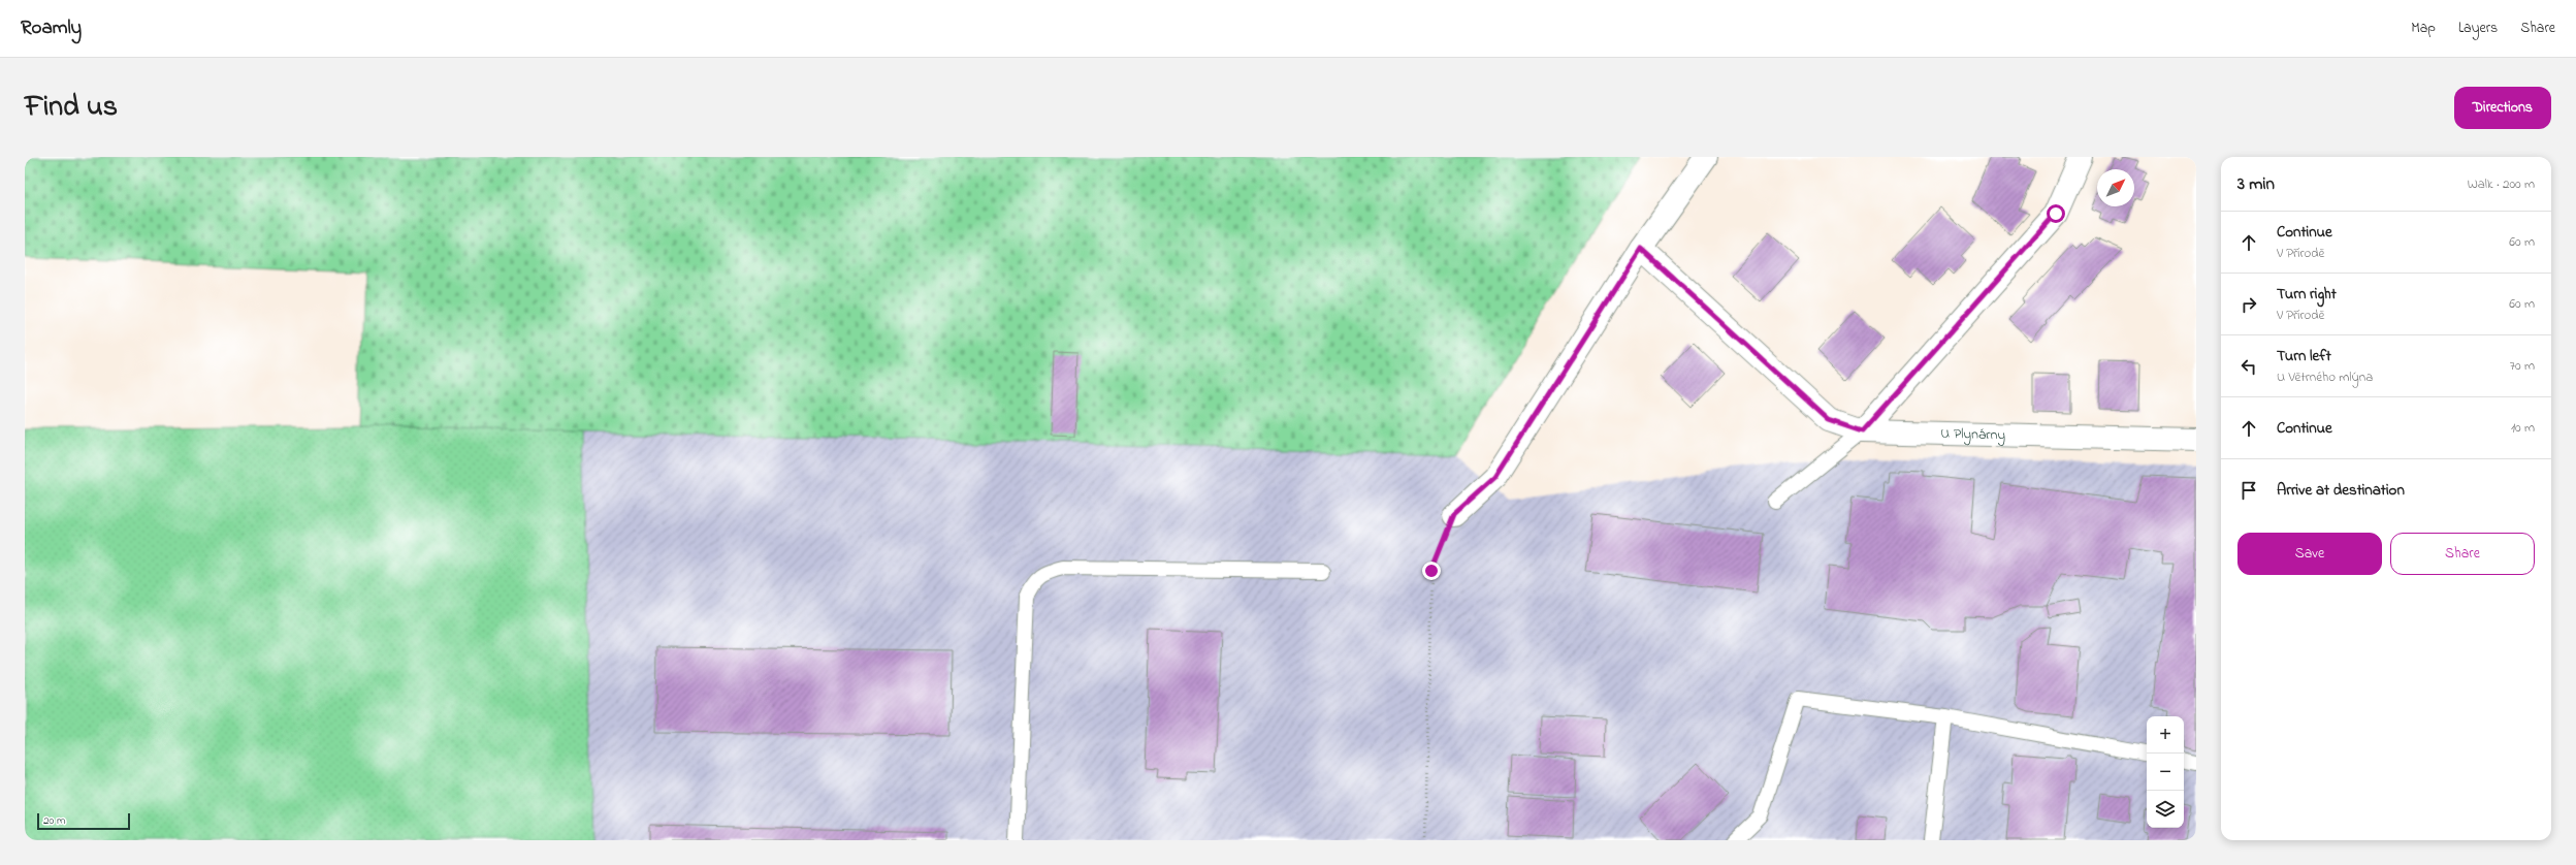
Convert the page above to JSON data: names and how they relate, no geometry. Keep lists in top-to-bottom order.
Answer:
{
  "streets": {
    "street": ["U Plynárny"]
  },
  "scale_bar": "20 m",
  "north": "top right",
  "page": {
    "header": "Roamly",
    "nav": ["Map", "Layers", "Share"],
    "title": "Find us",
    "buttons": [
      "Directions",
      ["Save", "Share"]
    ],
    "heading": ["3 min", "Walk · 200 m"],
    "list": [
      ["Continue", "V Přírodě", "60 m"],
      ["Turn right", "V Přírodě", "60 m"],
      ["Turn left", "U Větrného mlýna", "70 m"],
      ["Continue", "10 m"],
      "Arrive at destination"
    ],
    "map_buttons": ["+", "−"],
    "scale": "20 m"
  }
}
